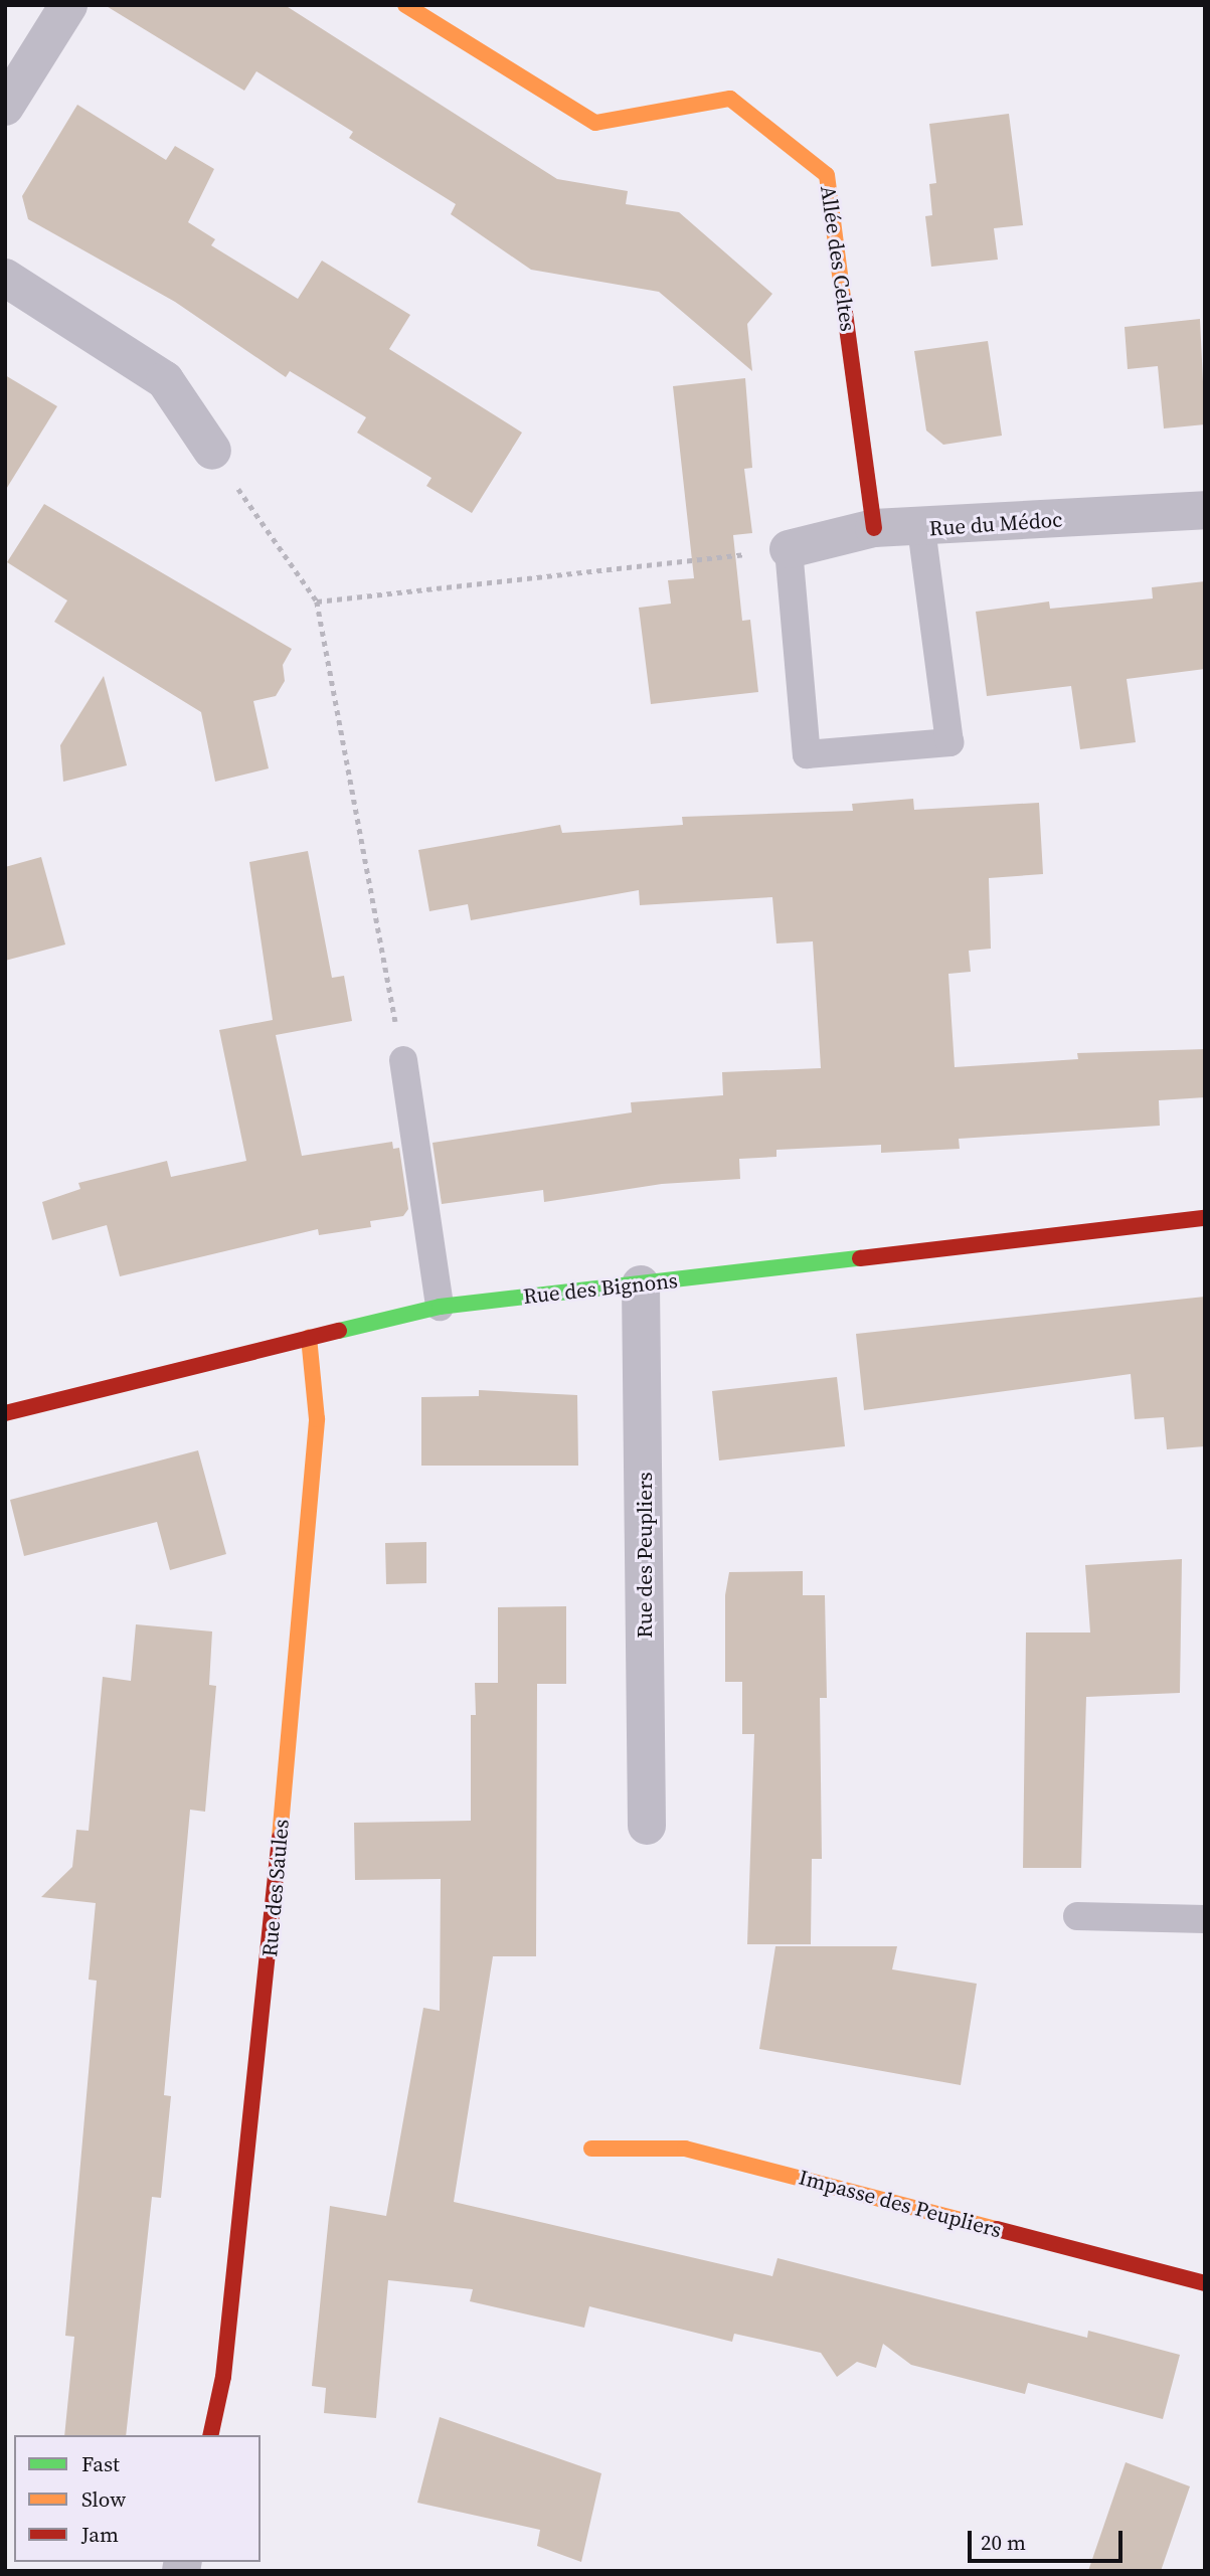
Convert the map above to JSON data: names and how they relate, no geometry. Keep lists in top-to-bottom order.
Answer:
{
  "streets": {
    "street": [
      "Allée des Celtes",
      "Rue du Médoc",
      "Rue des Bignons",
      "Rue des Peupliers",
      "Rue des Saules",
      "Impasse des Peupliers"
    ]
  },
  "crossings": [
    ["Allée des Celtes", "Rue du Médoc"],
    ["Rue des Bignons", "Rue des Peupliers"],
    ["Rue des Bignons", "Rue des Saules"]
  ],
  "legend": ["Fast", "Slow", "Jam"],
  "scale_bar": "20 m"
}
